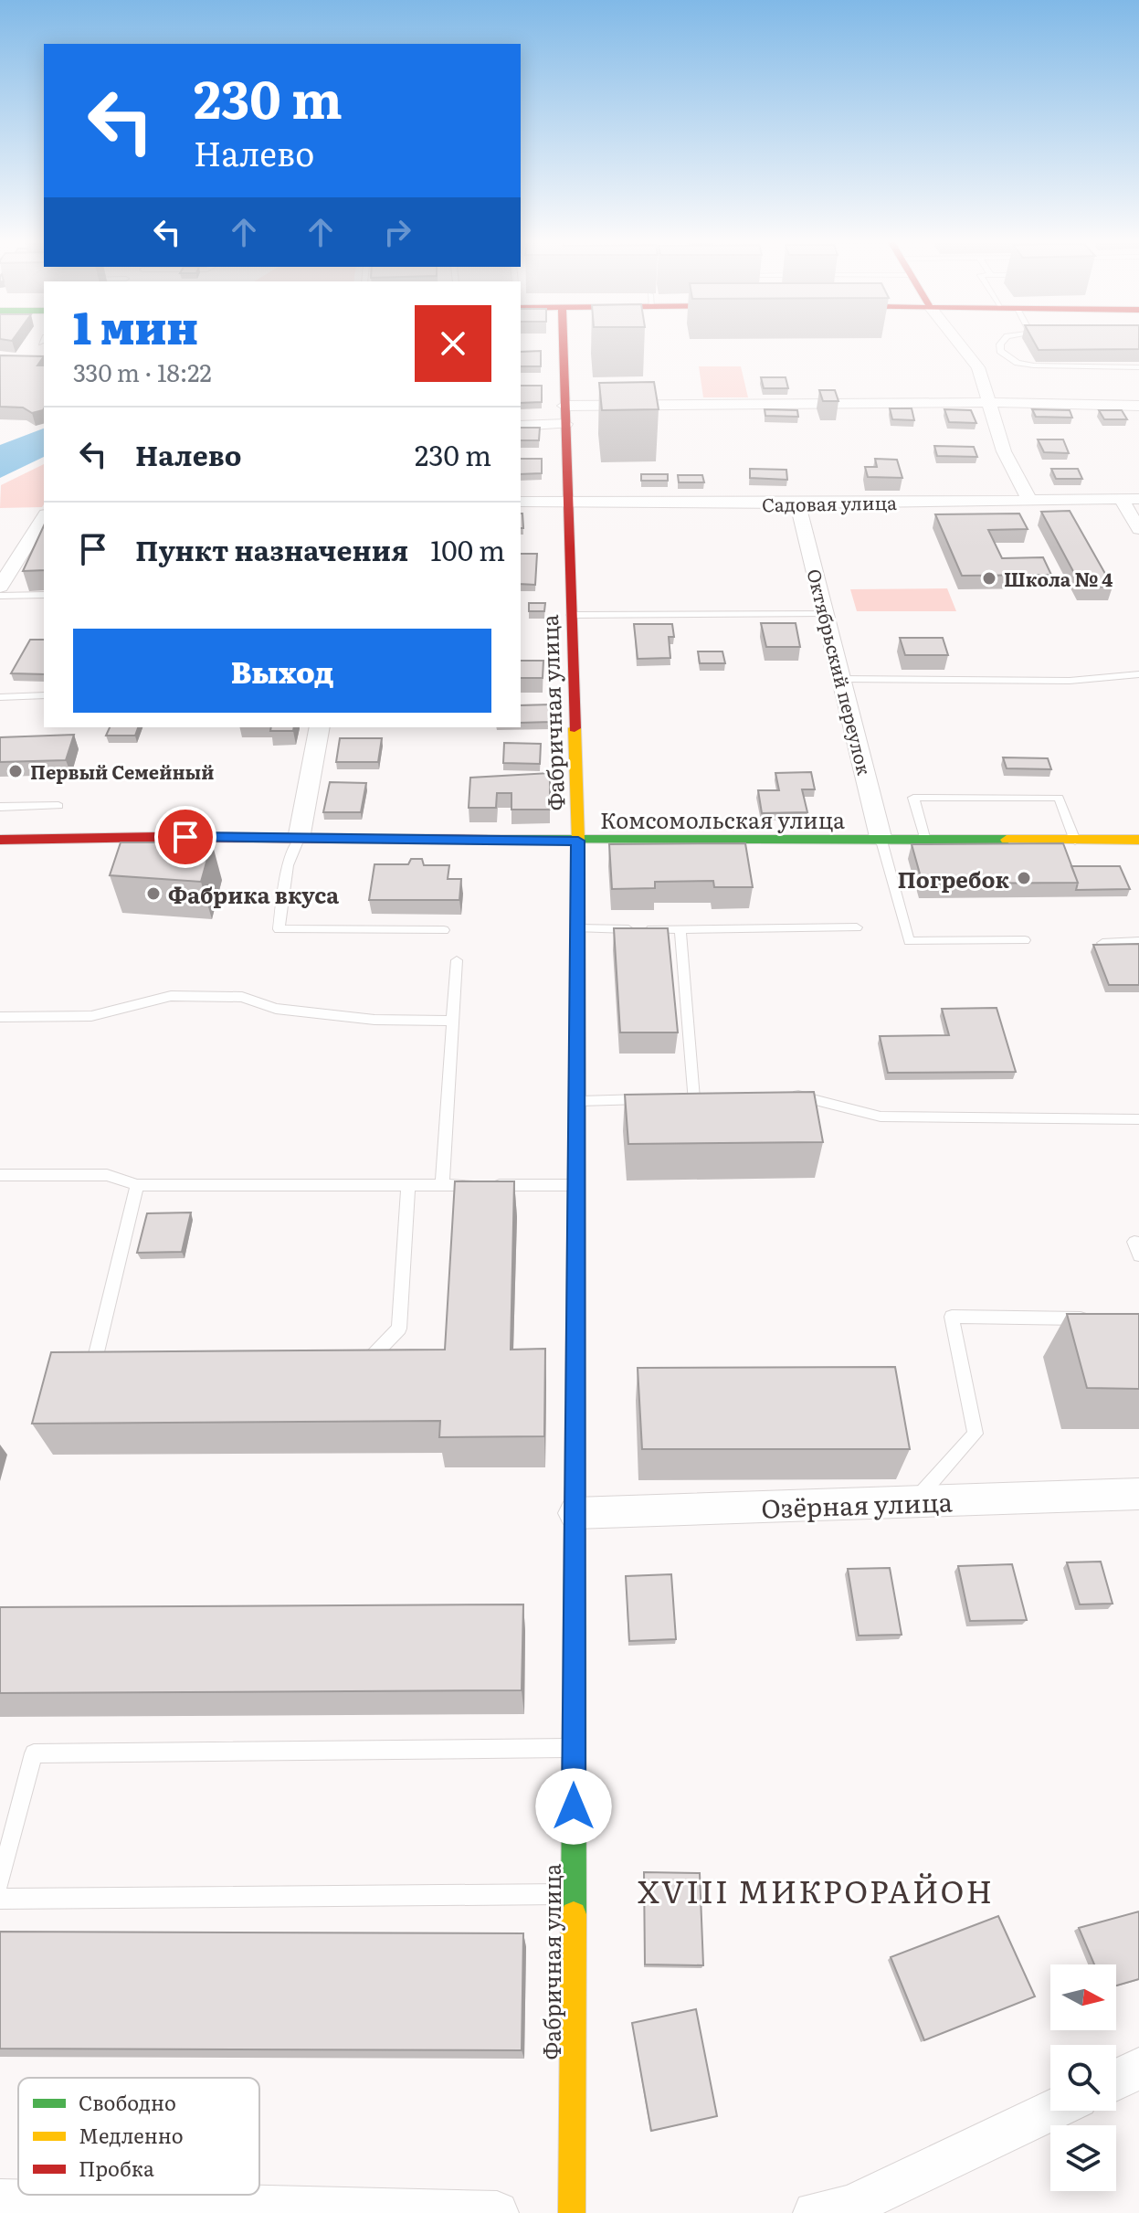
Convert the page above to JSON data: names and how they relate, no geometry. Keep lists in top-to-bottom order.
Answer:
{
  "streets": {
    "street": [
      "Садовая улица",
      "Октябрьский переулок",
      "Фабричная улица",
      "Комсомольская улица",
      "Озёрная улица"
    ]
  },
  "crossings": [
    ["Садовая улица", "Октябрьский переулок"],
    ["Садовая улица", "Фабричная улица"],
    ["Октябрьский переулок", "Комсомольская улица"],
    ["Фабричная улица", "Комсомольская улица"],
    ["Фабричная улица", "Озёрная улица"]
  ],
  "districts": ["XVIII МИКРОРАЙОН"],
  "places": [
    "Школа № 4",
    "Первый Семейный",
    "Погребок",
    "Фабрика вкуса"
  ],
  "legend": ["Свободно", "Медленно", "Пробка"],
  "north": "right",
  "page": {
    "turn": ["230 m", "Налево"],
    "heading": ["1 мин", "330 m · 18:22"],
    "list": [
      {
        "name": "Налево",
        "value": "230 m"
      },
      {
        "name": "Пункт назначения",
        "value": "100 m"
      }
    ],
    "buttons": "Выход"
  }
}
